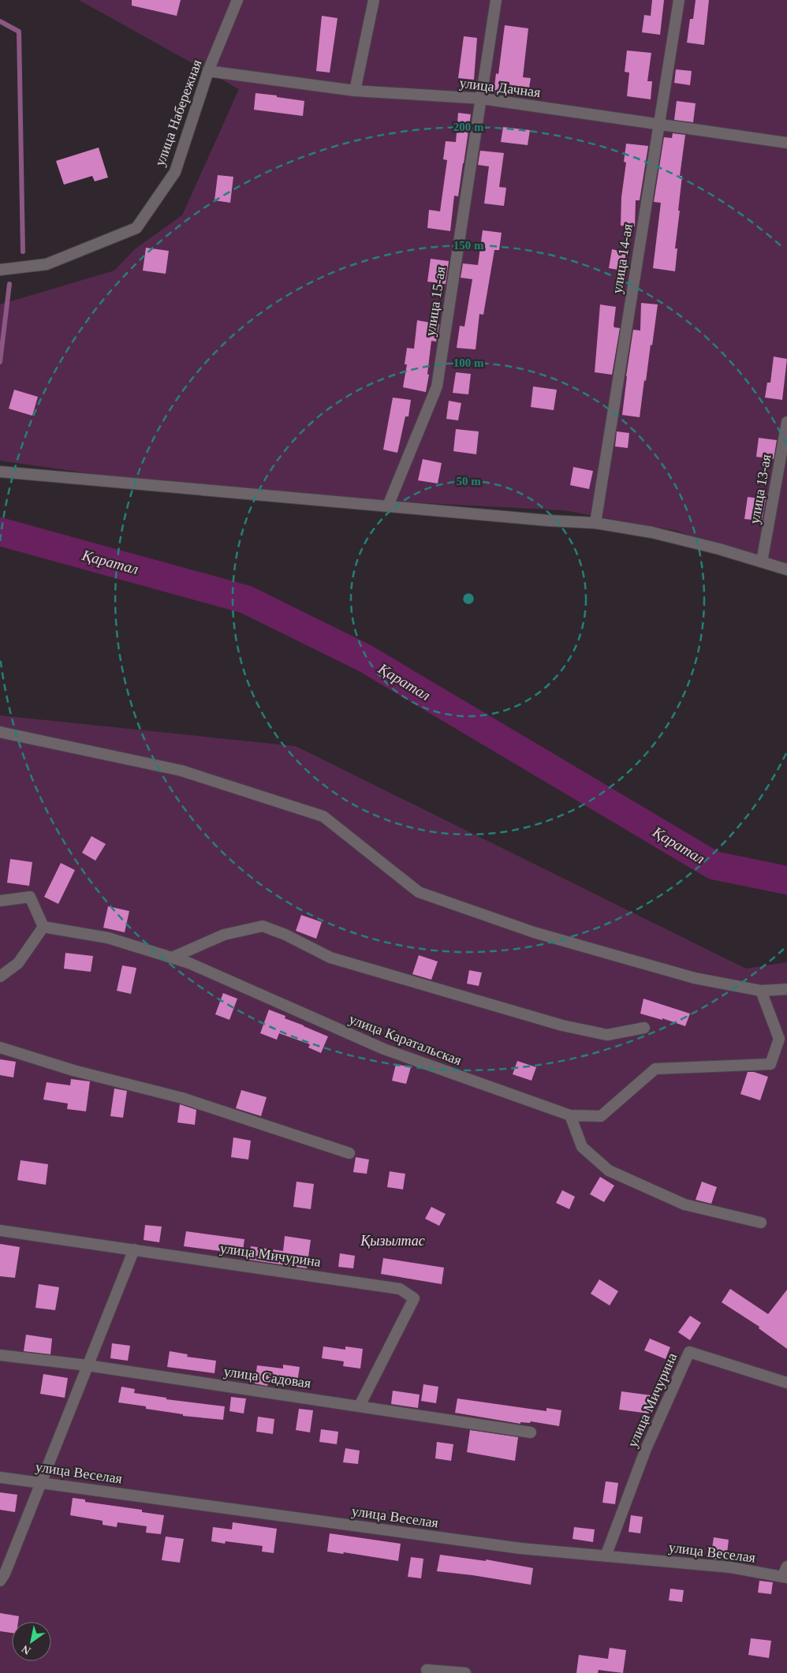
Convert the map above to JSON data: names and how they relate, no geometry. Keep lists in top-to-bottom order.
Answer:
{
  "streets": {
    "street": [
      "улица Дачная",
      "улица Набережная",
      "улица 14-ая",
      "улица 15-ая",
      "улица 13-ая",
      "улица Каратальская",
      "улица Мичурина",
      "улица Садовая",
      "улица Веселая"
    ]
  },
  "crossings": [
    ["улица Дачная", "улица Набережная"],
    ["улица Дачная", "улица 14-ая"],
    ["улица Дачная", "улица 15-ая"],
    ["улица Мичурина", "улица Садовая"],
    ["улица Мичурина", "улица Веселая"]
  ],
  "water": ["Қаратал"],
  "parks": ["Қызылтас"],
  "north": "bottom left",
  "rings": [
    "200 m",
    "150 m",
    "100 m",
    "50 m"
  ]
}
